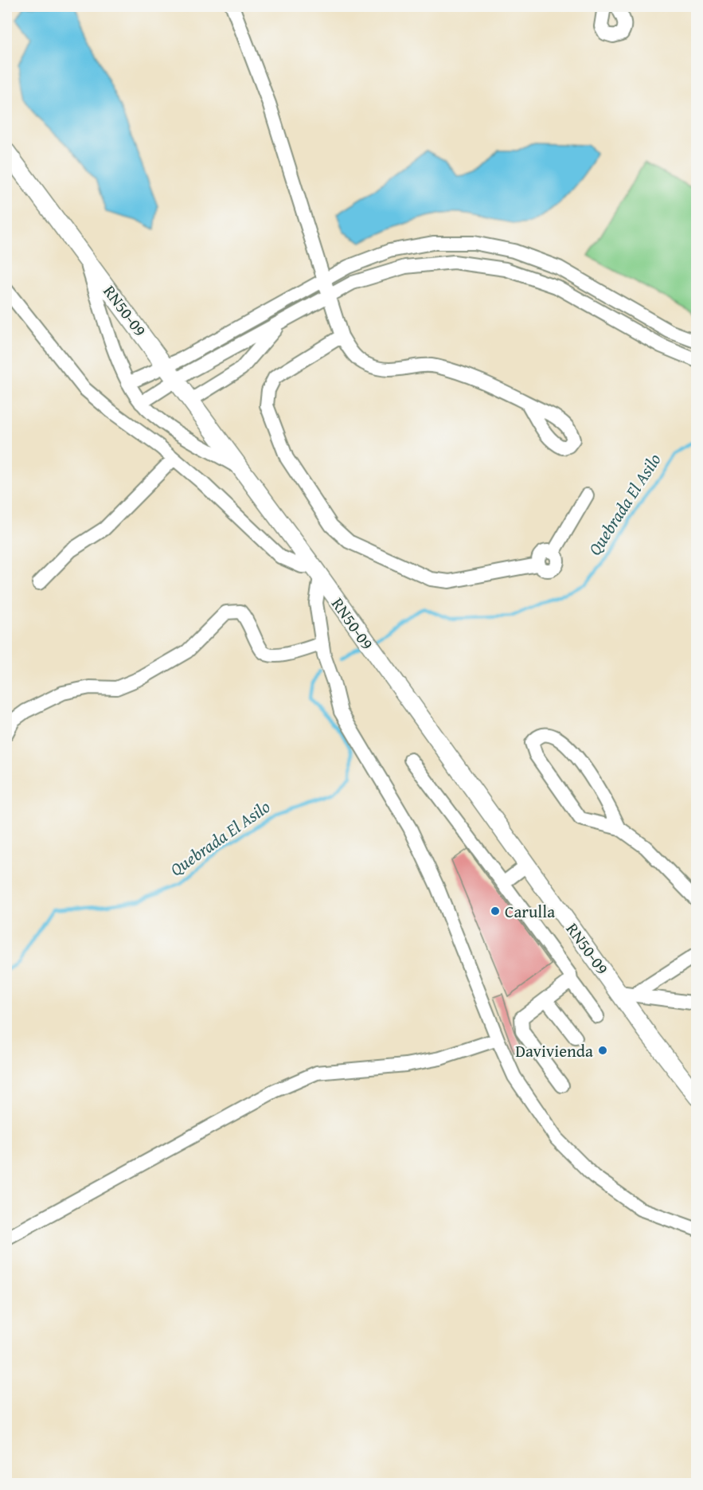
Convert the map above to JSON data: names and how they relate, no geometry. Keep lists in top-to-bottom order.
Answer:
{
  "streets": {
    "main road": ["RN50-09"]
  },
  "water": ["Quebrada El Asilo"],
  "places": ["Carulla", "Davivienda"]
}
